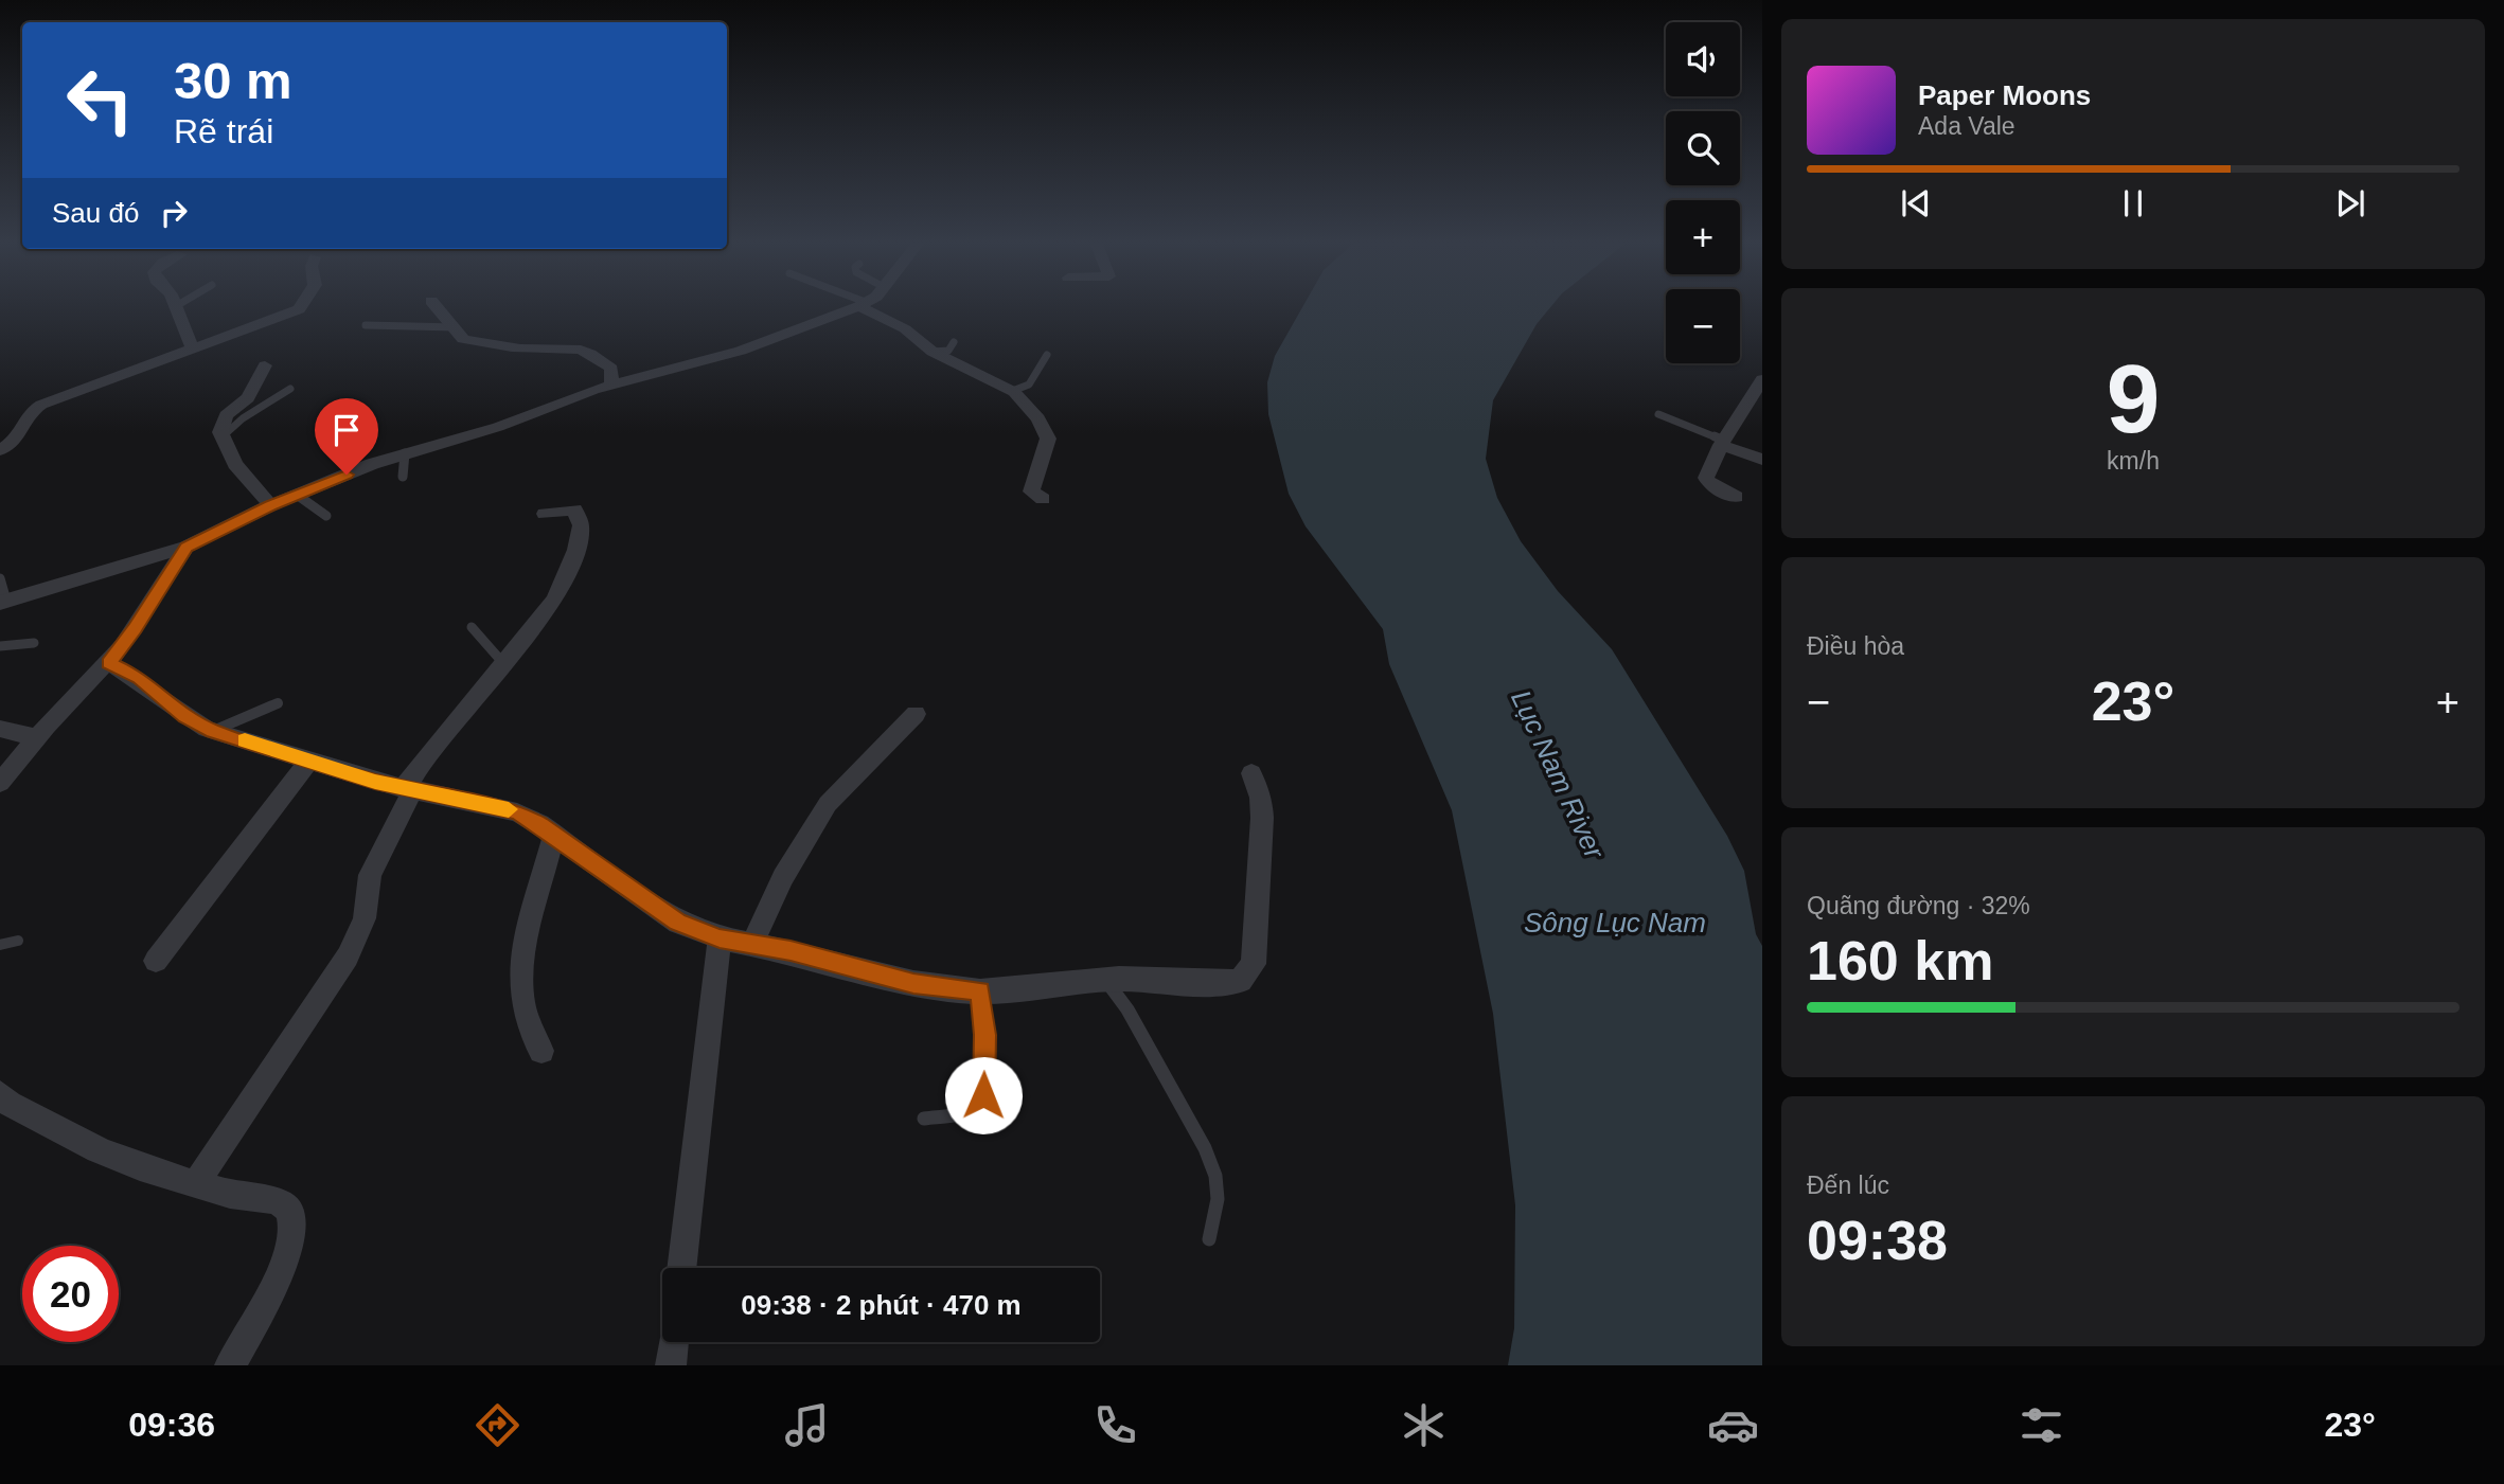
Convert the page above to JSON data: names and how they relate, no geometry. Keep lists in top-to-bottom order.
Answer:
{
  "water": ["Lục Nam River", "Sông Lục Nam"],
  "page": {
    "map_buttons": ["+", "−"],
    "turn": ["30 m", "Rẽ trái"],
    "song": ["Paper Moons", "Ada Vale"],
    "then": "Sau đó",
    "tile": [
      ["9", "km/h"],
      "Điều hòa",
      ["Quãng đường · 32%", "160 km"],
      ["Đến lúc", "09:38"]
    ],
    "heat": ["−", "23°", "+"],
    "limit": "20",
    "trip": "09:38 · 2 phút · 470 m",
    "tabs": ["09:36", "23°"]
  }
}
